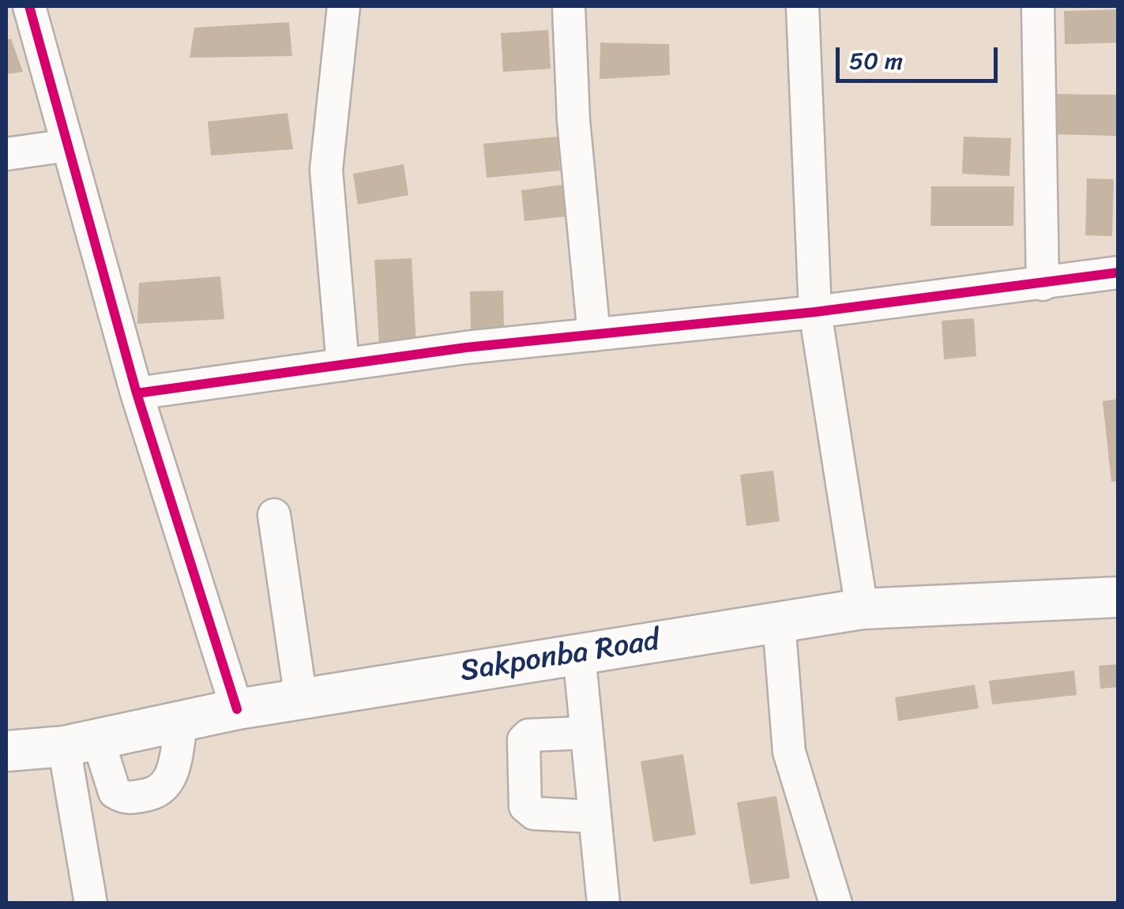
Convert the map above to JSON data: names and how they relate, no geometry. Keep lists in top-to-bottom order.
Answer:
{
  "streets": {
    "main road": ["Sakponba Road"]
  },
  "scale_bar": "50 m"
}
